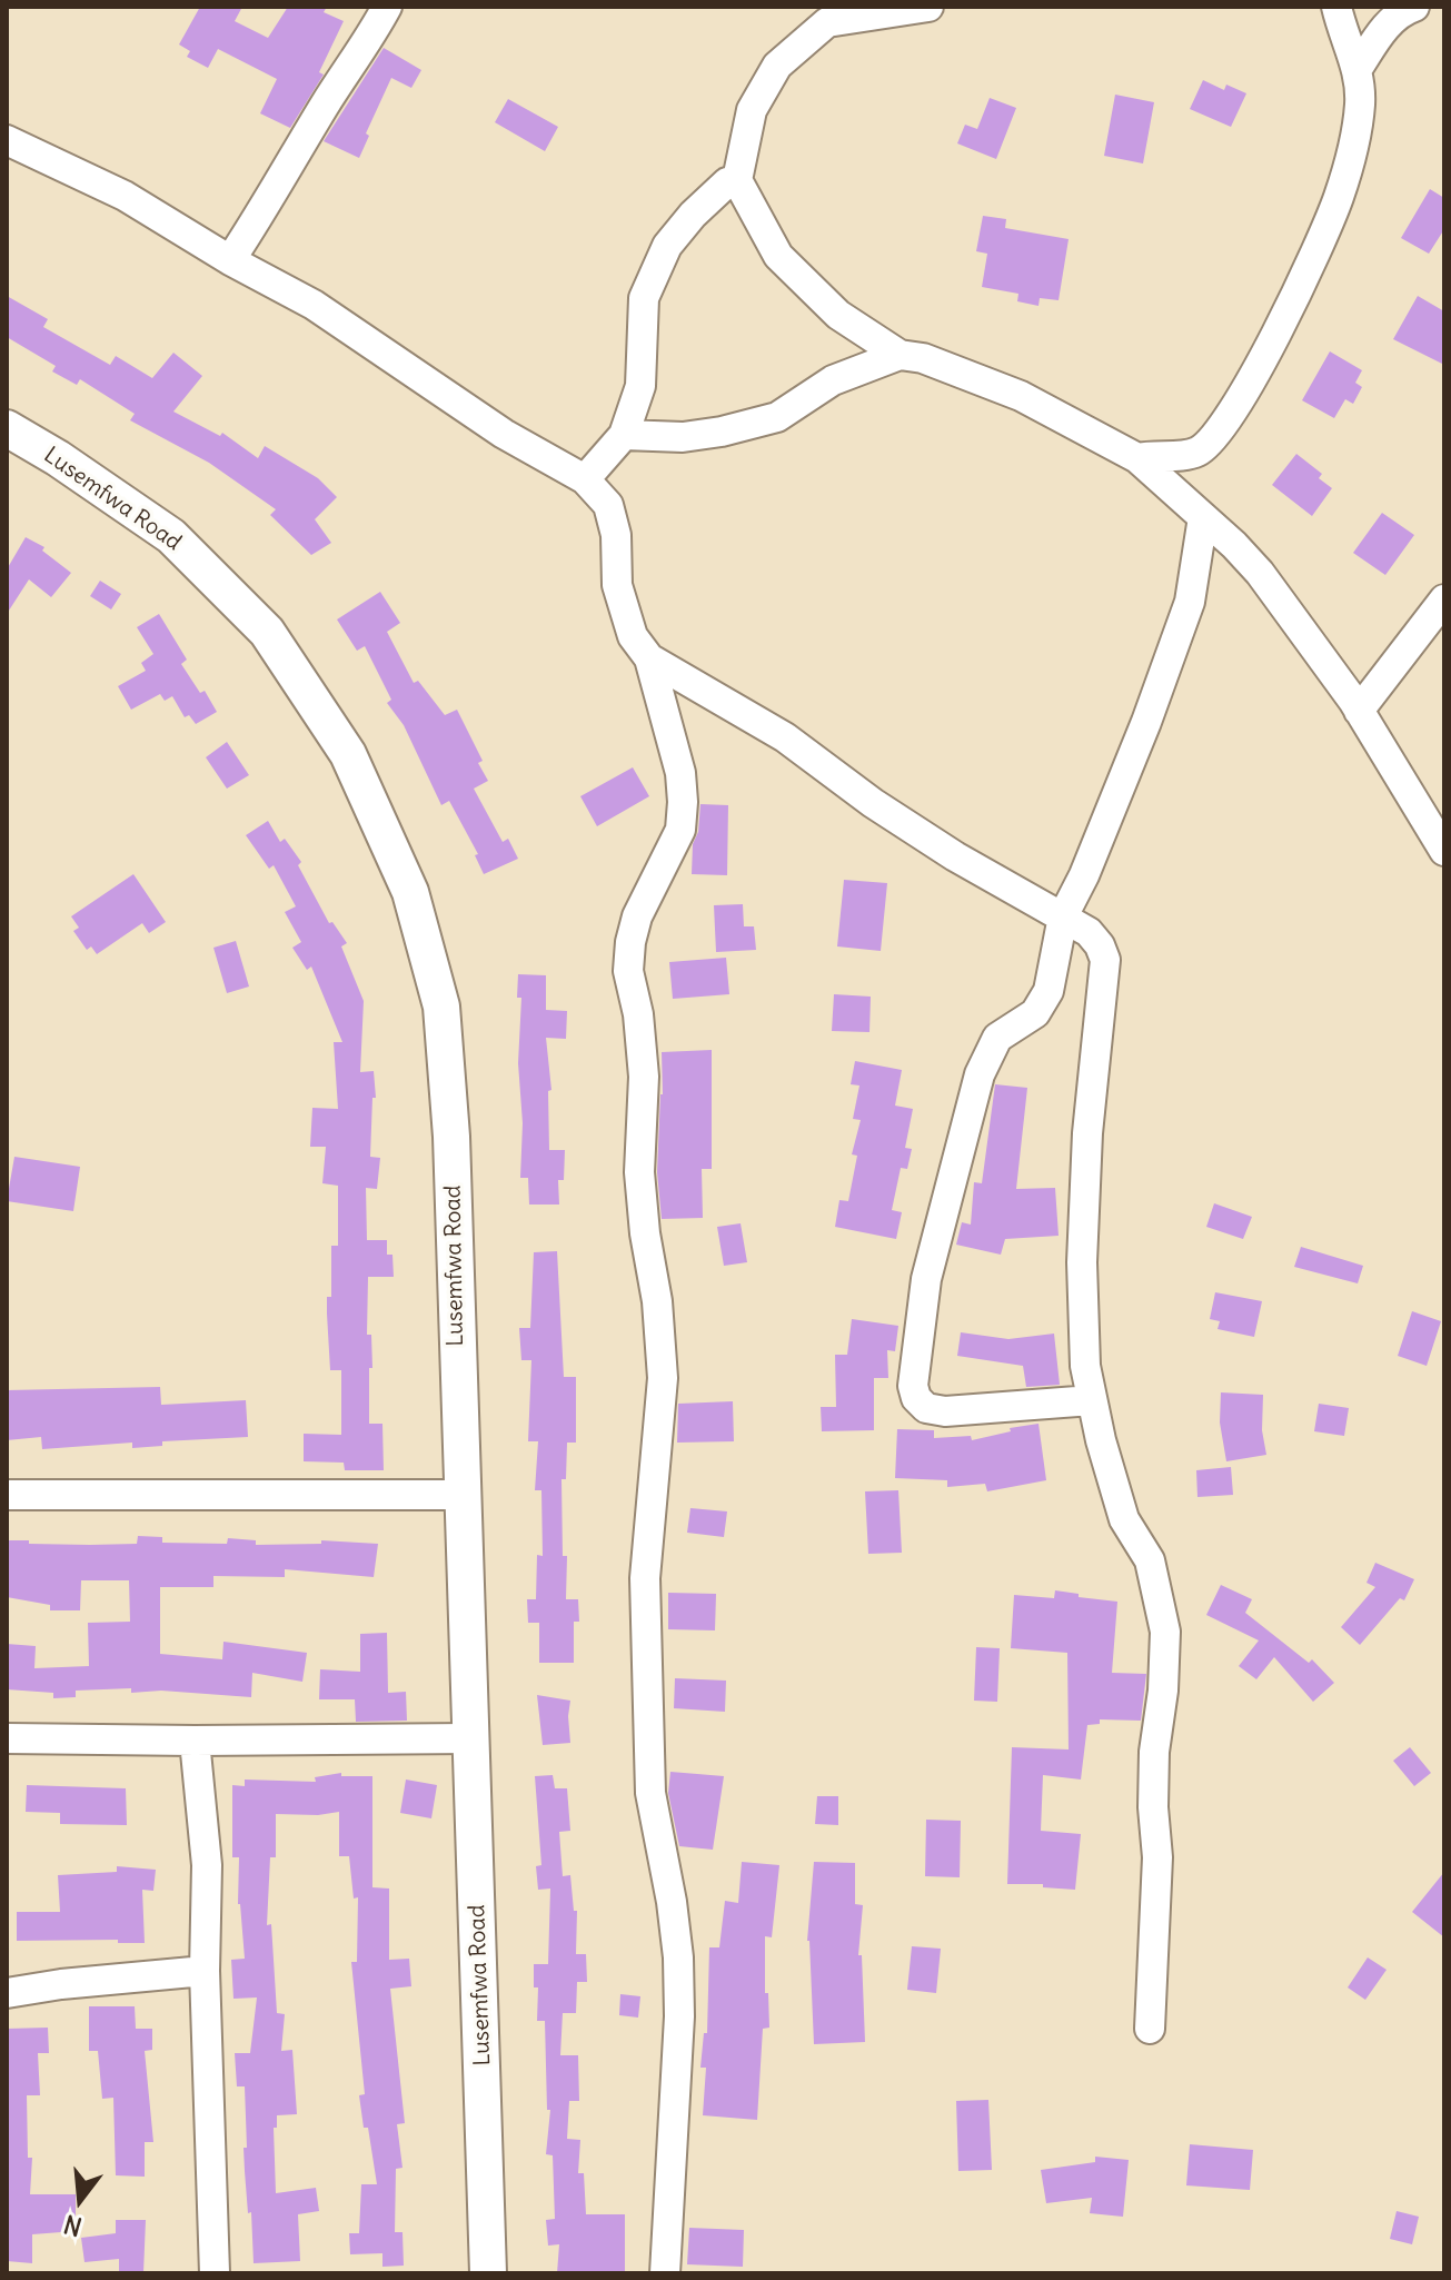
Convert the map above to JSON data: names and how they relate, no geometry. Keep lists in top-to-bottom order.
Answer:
{
  "streets": {
    "street": ["Lusemfwa Road"]
  },
  "north": "bottom"
}
